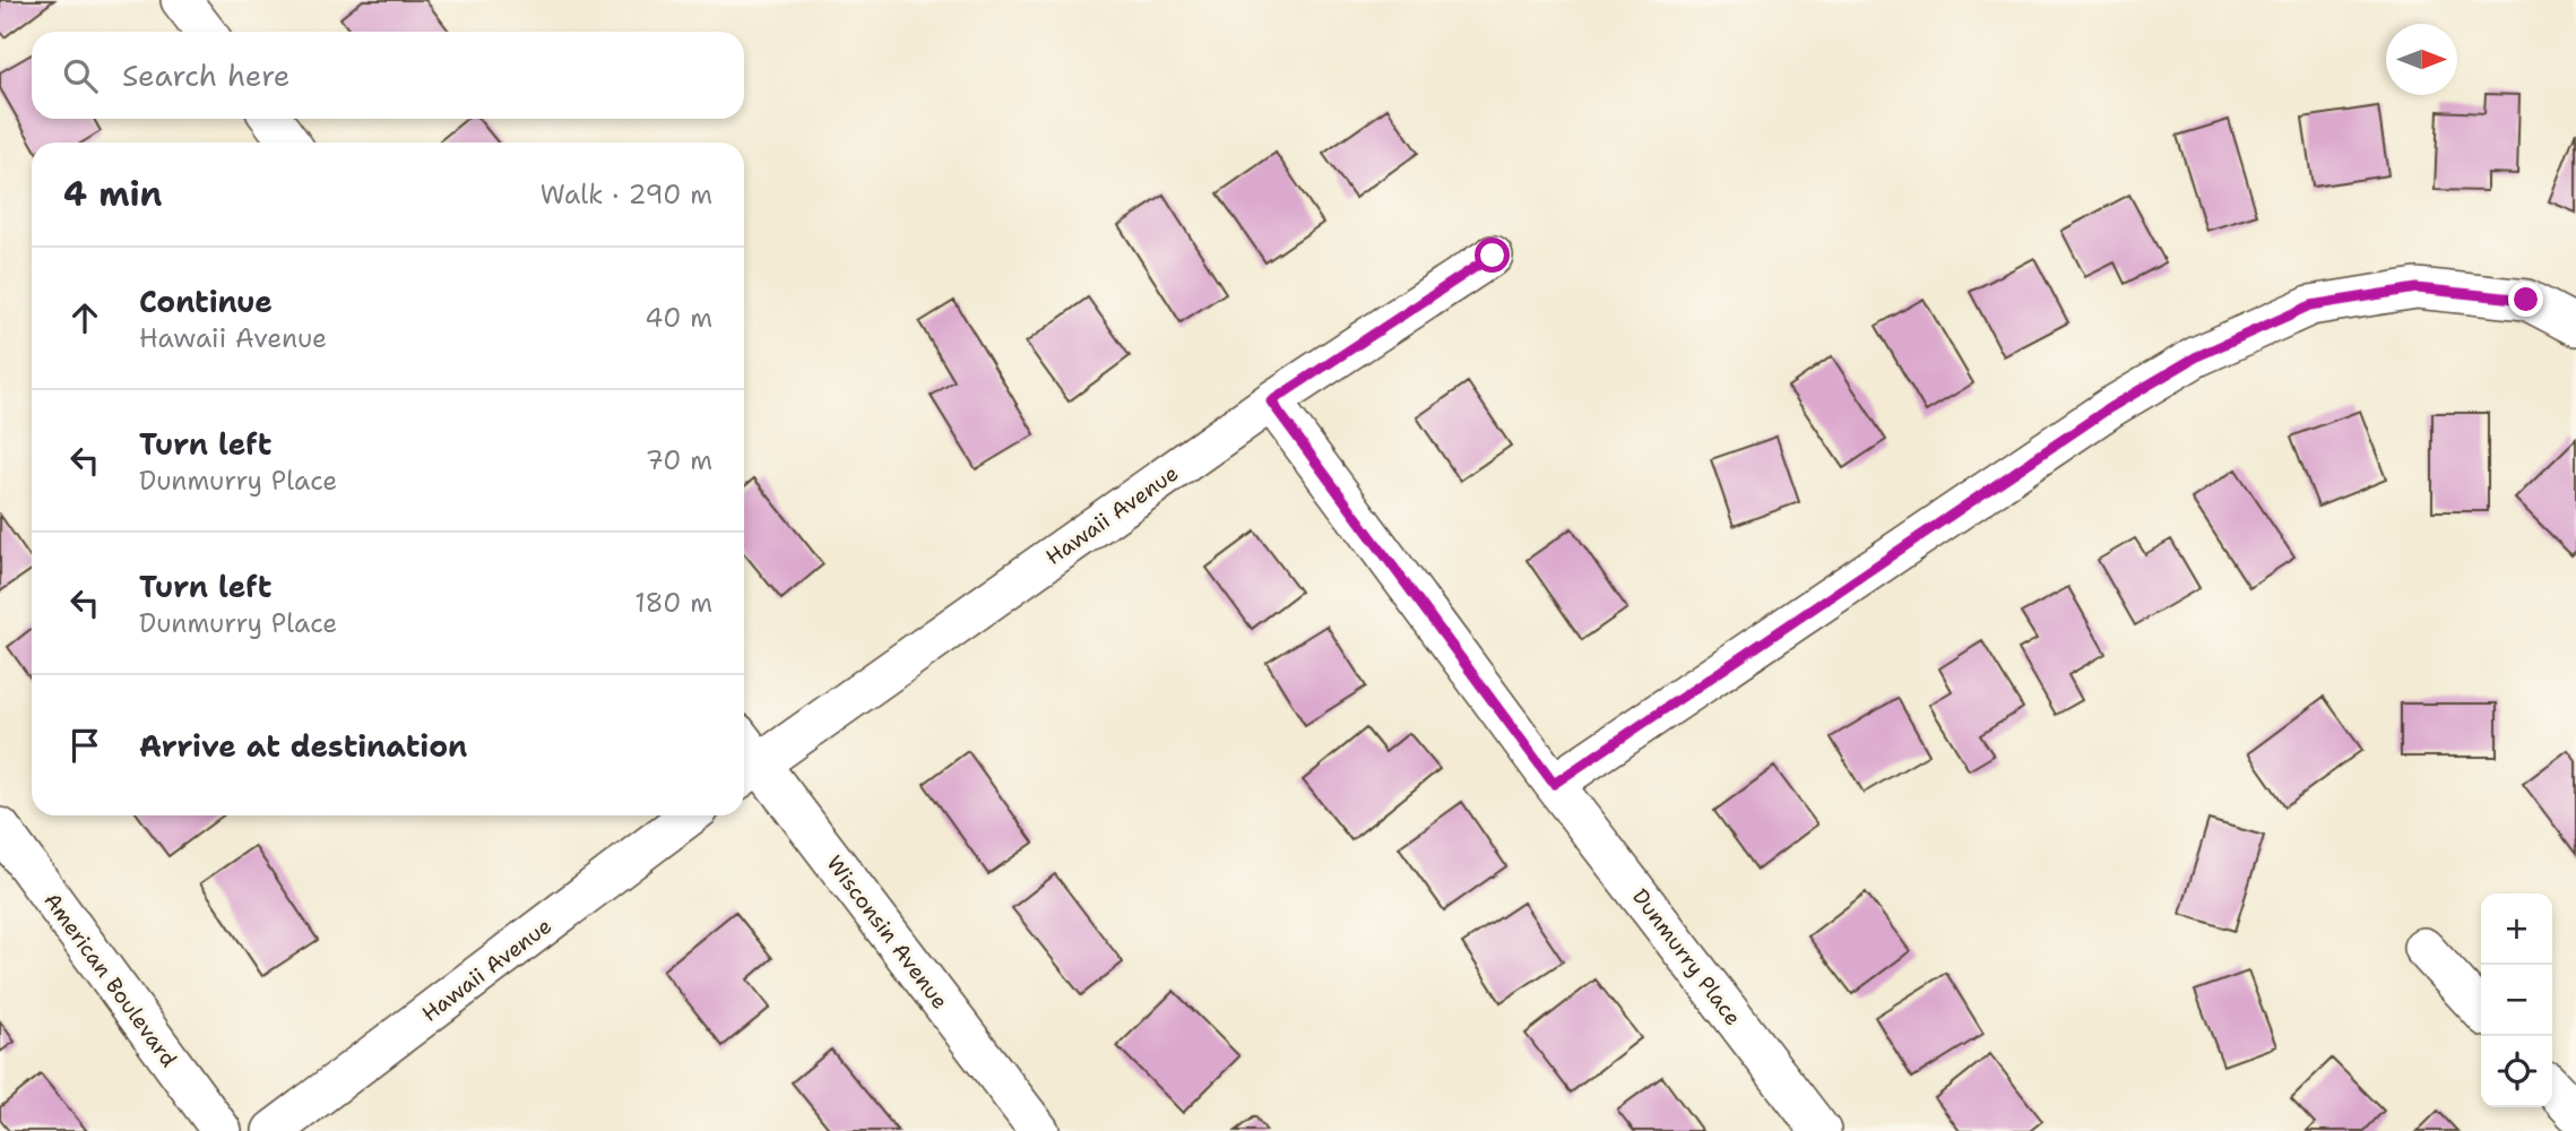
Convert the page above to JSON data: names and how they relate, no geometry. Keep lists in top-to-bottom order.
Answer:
{
  "streets": {
    "street": [
      "Hawaii Avenue",
      "Wisconsin Avenue",
      "Dunmurry Place",
      "American Boulevard"
    ]
  },
  "crossings": [
    ["Hawaii Avenue", "Wisconsin Avenue"],
    ["Hawaii Avenue", "Dunmurry Place"]
  ],
  "north": "right",
  "page": {
    "search": "Search here",
    "heading": ["4 min", "Walk · 290 m"],
    "list": [
      ["Continue", "Hawaii Avenue", "40 m"],
      ["Turn left", "Dunmurry Place", "70 m"],
      ["Turn left", "Dunmurry Place", "180 m"],
      "Arrive at destination"
    ],
    "map_buttons": ["+", "−"]
  }
}
